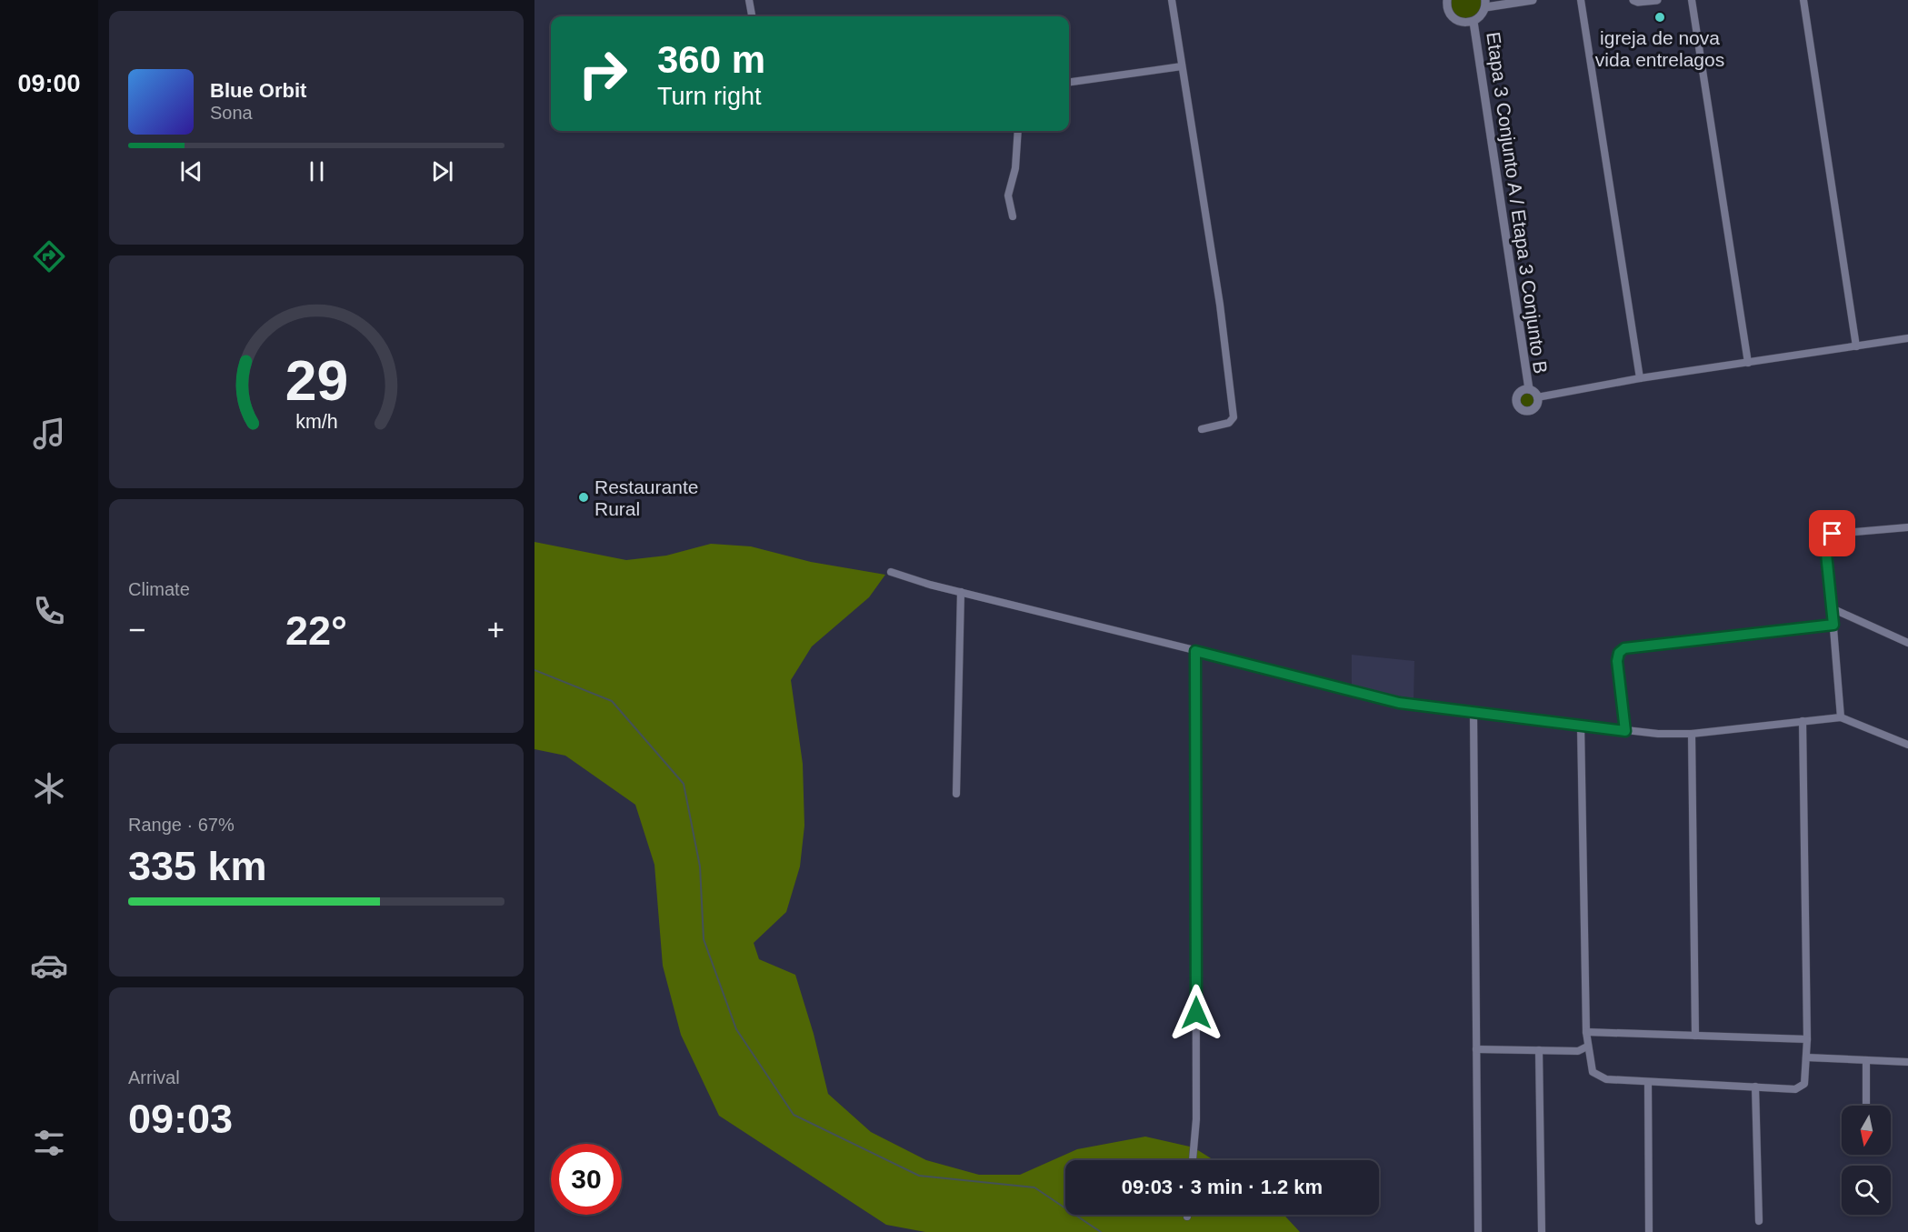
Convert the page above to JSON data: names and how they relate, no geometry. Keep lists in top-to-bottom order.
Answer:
{
  "streets": {
    "street": ["Etapa 3 Conjunto A / Etapa 3 Conjunto B"]
  },
  "places": ["igreja de nova vida entrelagos", "Restaurante Rural"],
  "north": "bottom",
  "page": {
    "tabs": "09:00",
    "turn": ["360 m", "Turn right"],
    "song": ["Blue Orbit", "Sona"],
    "tile": [
      "Climate",
      ["Range · 67%", "335 km"],
      ["Arrival", "09:03"]
    ],
    "heat": ["−", "22°", "+"],
    "limit": "30",
    "trip": "09:03 · 3 min · 1.2 km",
    "gauge": ["29", "km/h"]
  }
}
